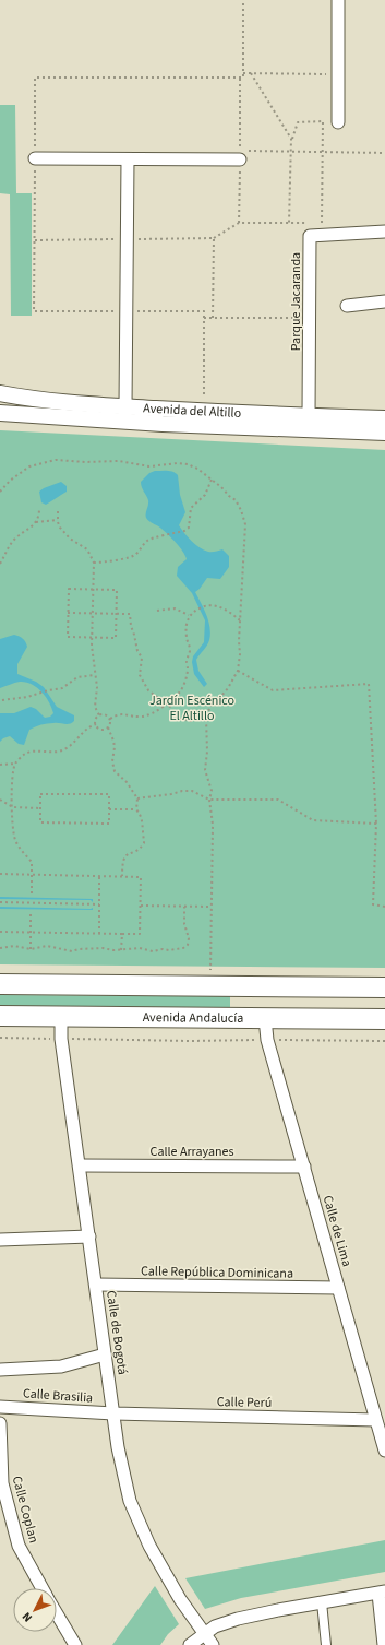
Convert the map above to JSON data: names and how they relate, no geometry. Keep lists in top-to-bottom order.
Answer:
{
  "streets": {
    "main road": ["Avenida Andalucía"],
    "street": [
      "Parque Jacaranda",
      "Avenida del Altillo",
      "Calle Arrayanes",
      "Calle de Lima",
      "Calle República Dominicana",
      "Calle de Bogotá",
      "Calle Brasilia",
      "Calle Perú",
      "Calle Coplan"
    ]
  },
  "crossings": [
    ["Parque Jacaranda", "Avenida del Altillo"],
    ["Avenida Andalucía", "Calle de Lima"],
    ["Avenida Andalucía", "Calle de Bogotá"],
    ["Calle Arrayanes", "Calle de Lima"],
    ["Calle Arrayanes", "Calle de Bogotá"],
    ["Calle de Lima", "Calle República Dominicana"],
    ["Calle de Lima", "Calle Perú"],
    ["Calle República Dominicana", "Calle de Bogotá"],
    ["Calle de Bogotá", "Calle Brasilia"],
    ["Calle de Bogotá", "Calle Perú"],
    ["Calle Brasilia", "Calle Perú"]
  ],
  "parks": ["Jardín Escénico El Altillo"],
  "north": "bottom left"
}
